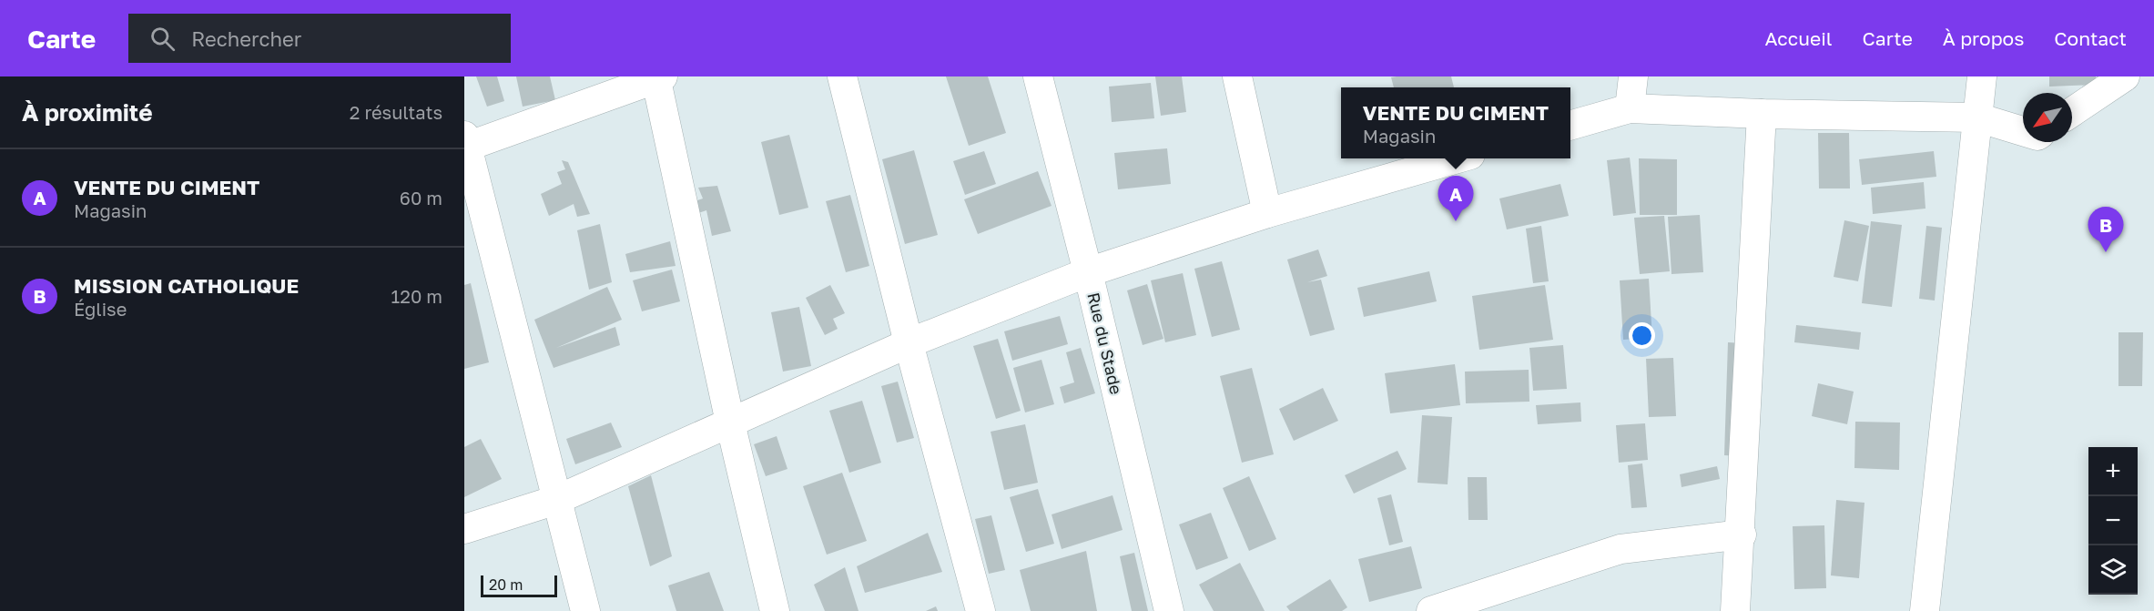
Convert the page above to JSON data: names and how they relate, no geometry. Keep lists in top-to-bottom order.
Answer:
{
  "streets": {
    "street": ["Rue du Stade"]
  },
  "scale_bar": "20 m",
  "north": "bottom left",
  "page": {
    "header": "Carte",
    "search": "Rechercher",
    "nav": [
      "Accueil",
      "Carte",
      "À propos",
      "Contact"
    ],
    "heading": ["À proximité", "2 résultats"],
    "popup": ["VENTE DU CIMENT", "Magasin"],
    "list": [
      {
        "mark": "A",
        "name": "VENTE DU CIMENT",
        "note": "Magasin",
        "value": "60 m"
      },
      {
        "mark": "B",
        "name": "MISSION CATHOLIQUE",
        "note": "Église",
        "value": "120 m"
      }
    ],
    "pins": ["A", "B"],
    "map_buttons": ["+", "−"],
    "scale": "20 m"
  }
}
